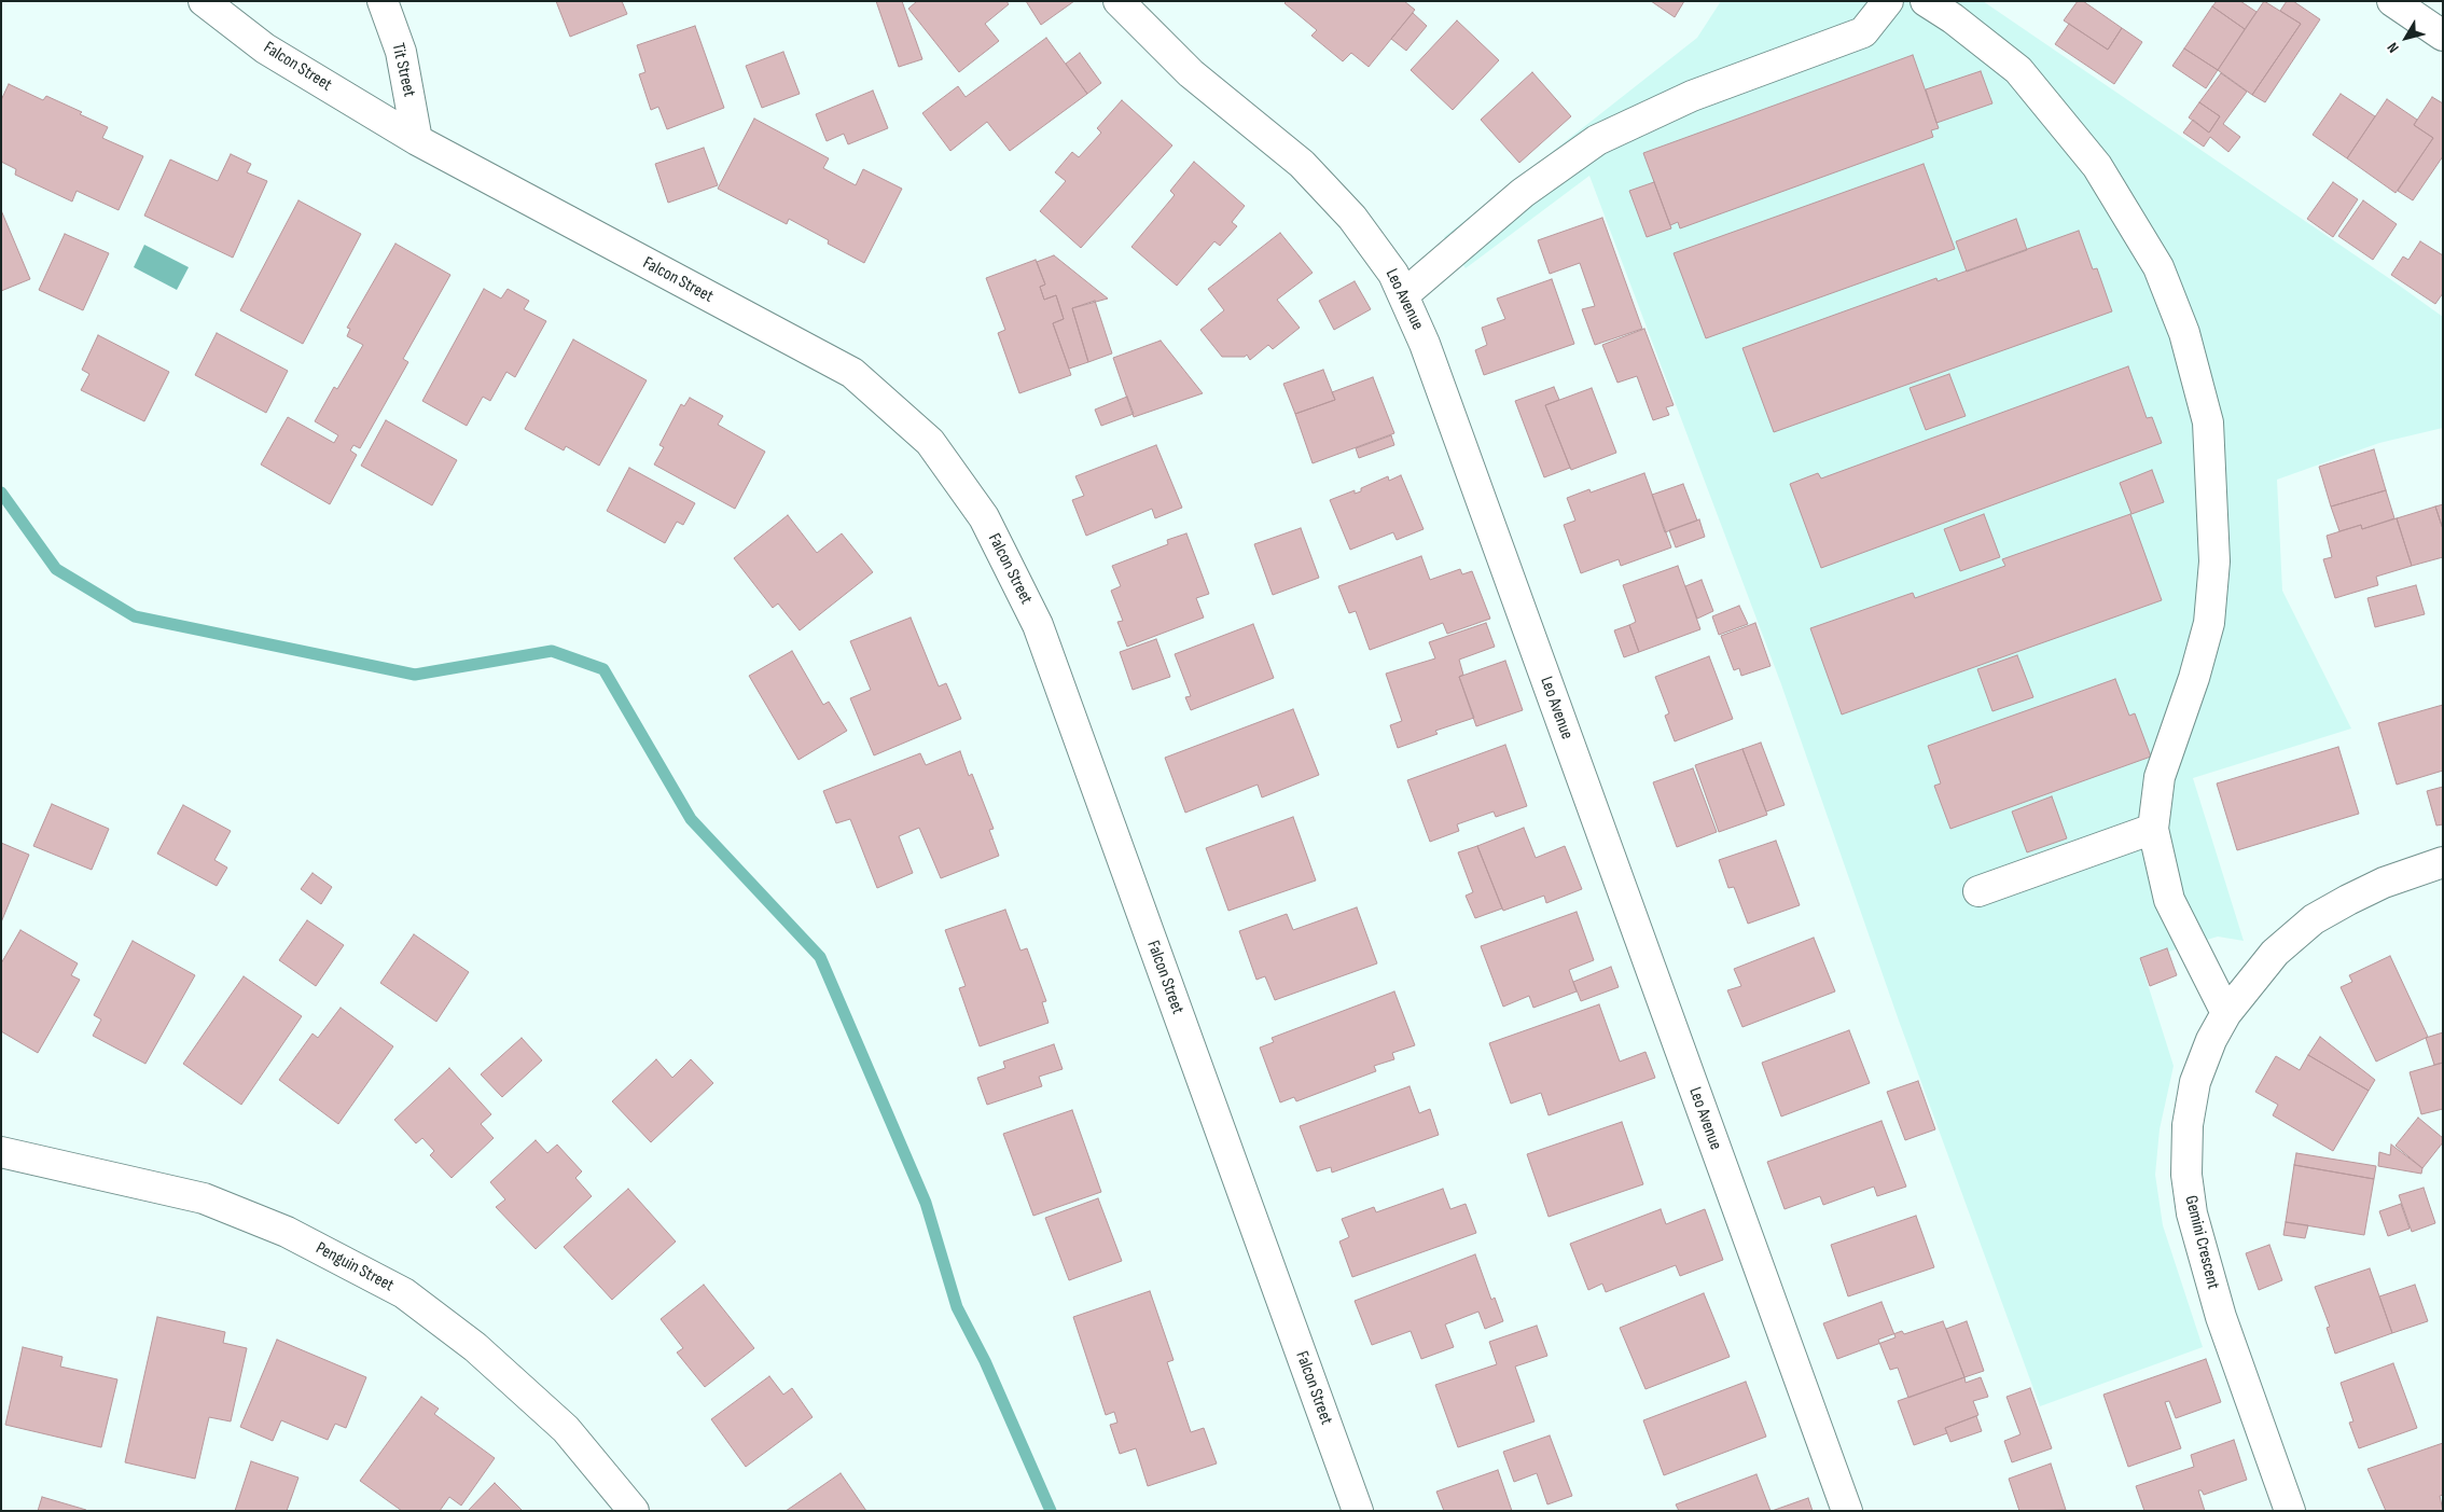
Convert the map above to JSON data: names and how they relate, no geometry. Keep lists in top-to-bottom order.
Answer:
{
  "streets": {
    "street": [
      "Falcon Street",
      "Tit Street",
      "Leo Avenue",
      "Gemini Crescent",
      "Penguin Street"
    ]
  },
  "crossings": [
    ["Falcon Street", "Tit Street"]
  ],
  "north": "bottom left"
}
